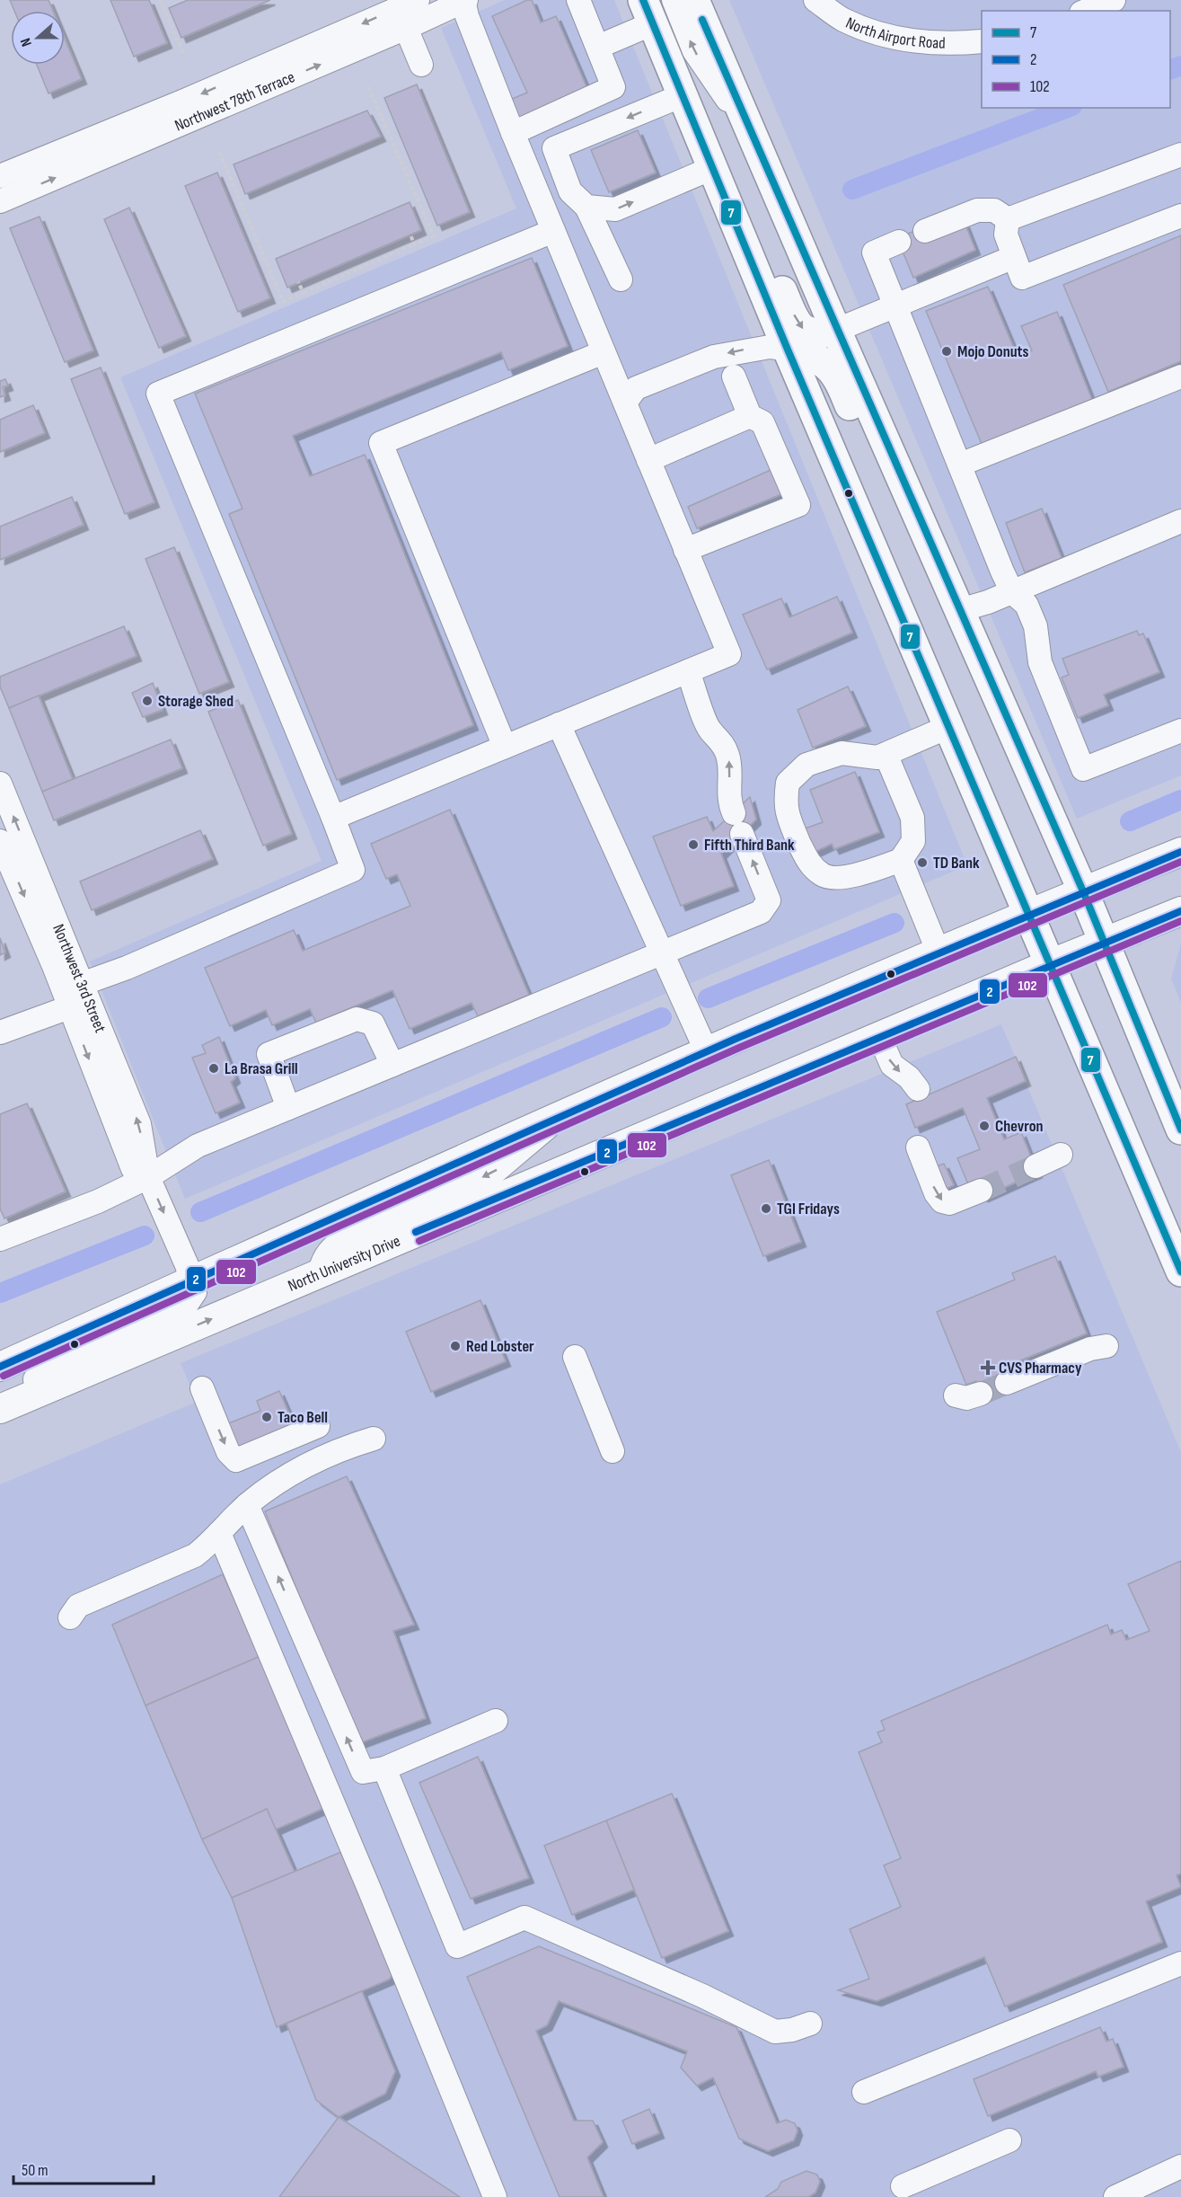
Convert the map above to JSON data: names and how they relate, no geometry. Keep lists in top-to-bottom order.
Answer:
{
  "streets": {
    "main road": ["North University Drive"],
    "street": ["North Airport Road", "Northwest 78th Terrace", "Northwest 3rd Street"]
  },
  "places": {
    "other": [
      "Mojo Donuts",
      "Storage Shed",
      "Fifth Third Bank",
      "TD Bank",
      "La Brasa Grill",
      "Chevron",
      "TGI Fridays",
      "Red Lobster",
      "Taco Bell"
    ],
    "health": ["CVS Pharmacy"]
  },
  "lines": ["transit line 7", "transit line 2", "transit line 102"],
  "legend": ["7", "2", "102"],
  "scale_bar": "50 m",
  "north": "left"
}
